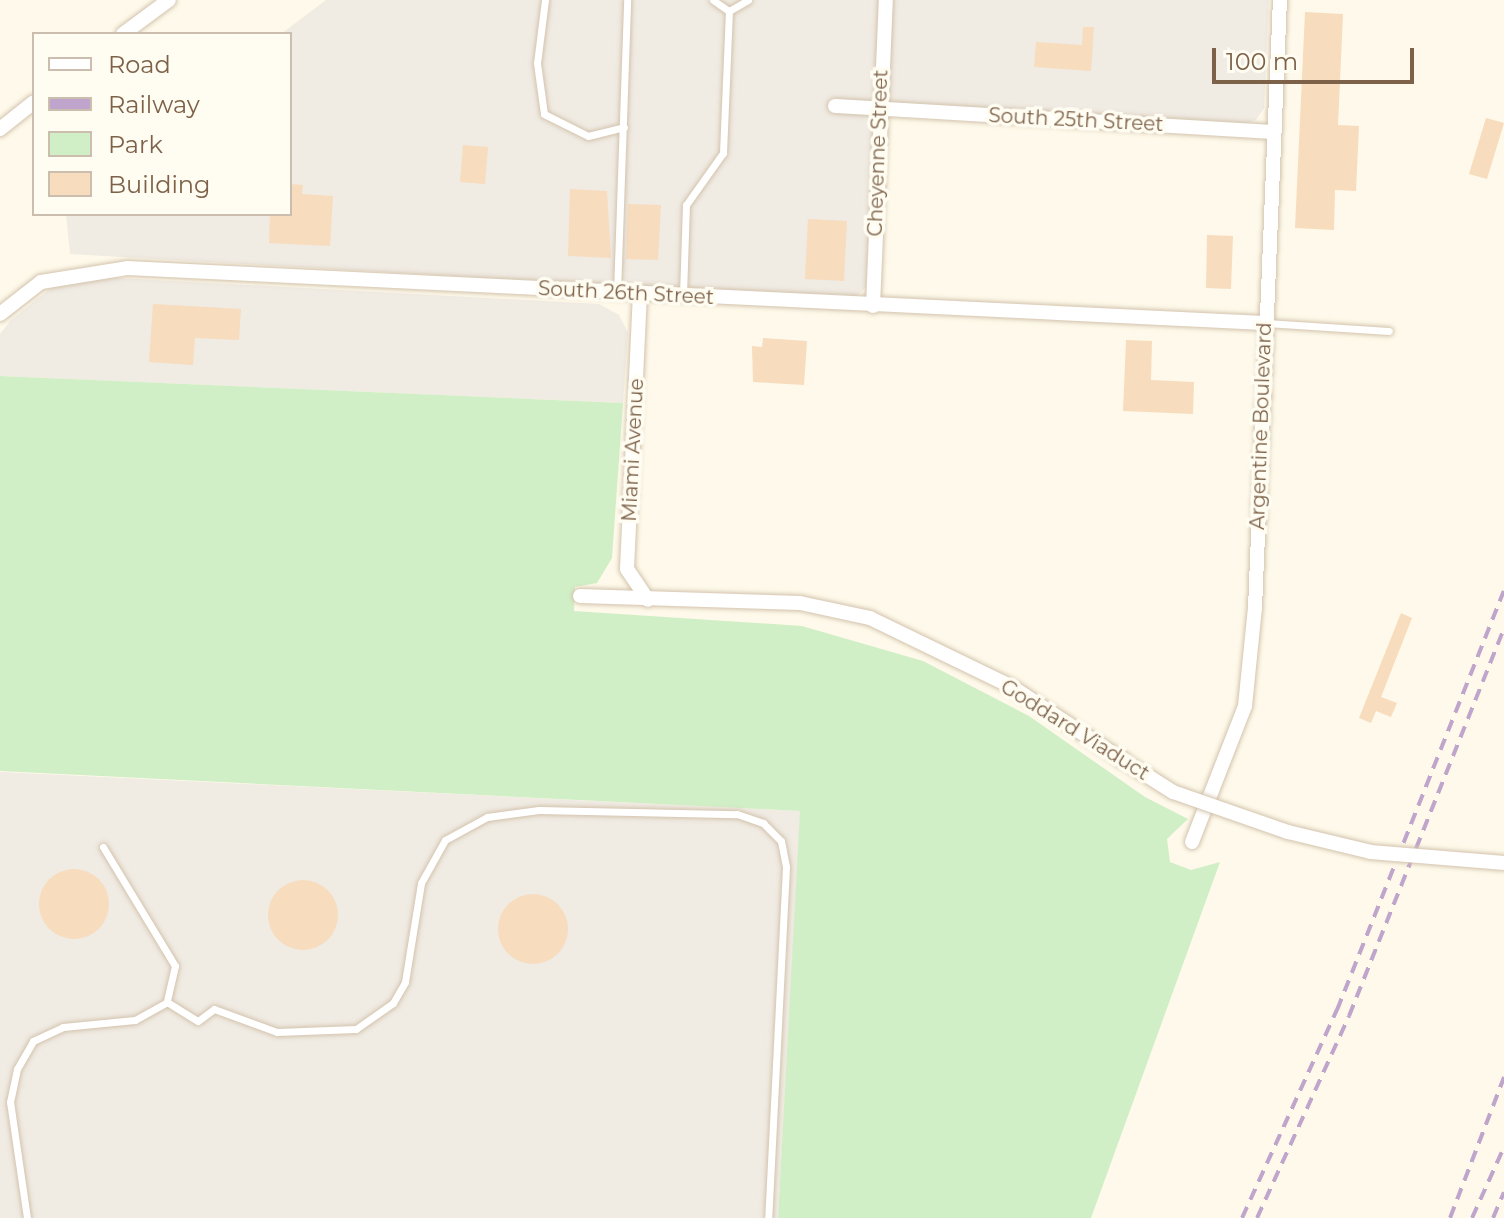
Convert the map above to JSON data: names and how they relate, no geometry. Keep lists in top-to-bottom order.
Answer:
{
  "streets": {
    "street": [
      "South 25th Street",
      "Cheyenne Street",
      "South 26th Street",
      "Argentine Boulevard",
      "Miami Avenue",
      "Goddard Viaduct"
    ]
  },
  "crossings": [
    ["South 25th Street", "Cheyenne Street"],
    ["South 25th Street", "Argentine Boulevard"],
    ["Cheyenne Street", "South 26th Street"],
    ["South 26th Street", "Argentine Boulevard"],
    ["South 26th Street", "Miami Avenue"],
    ["Miami Avenue", "Goddard Viaduct"]
  ],
  "legend": [
    "Road",
    "Railway",
    "Park",
    "Building"
  ],
  "scale_bar": "100 m"
}
